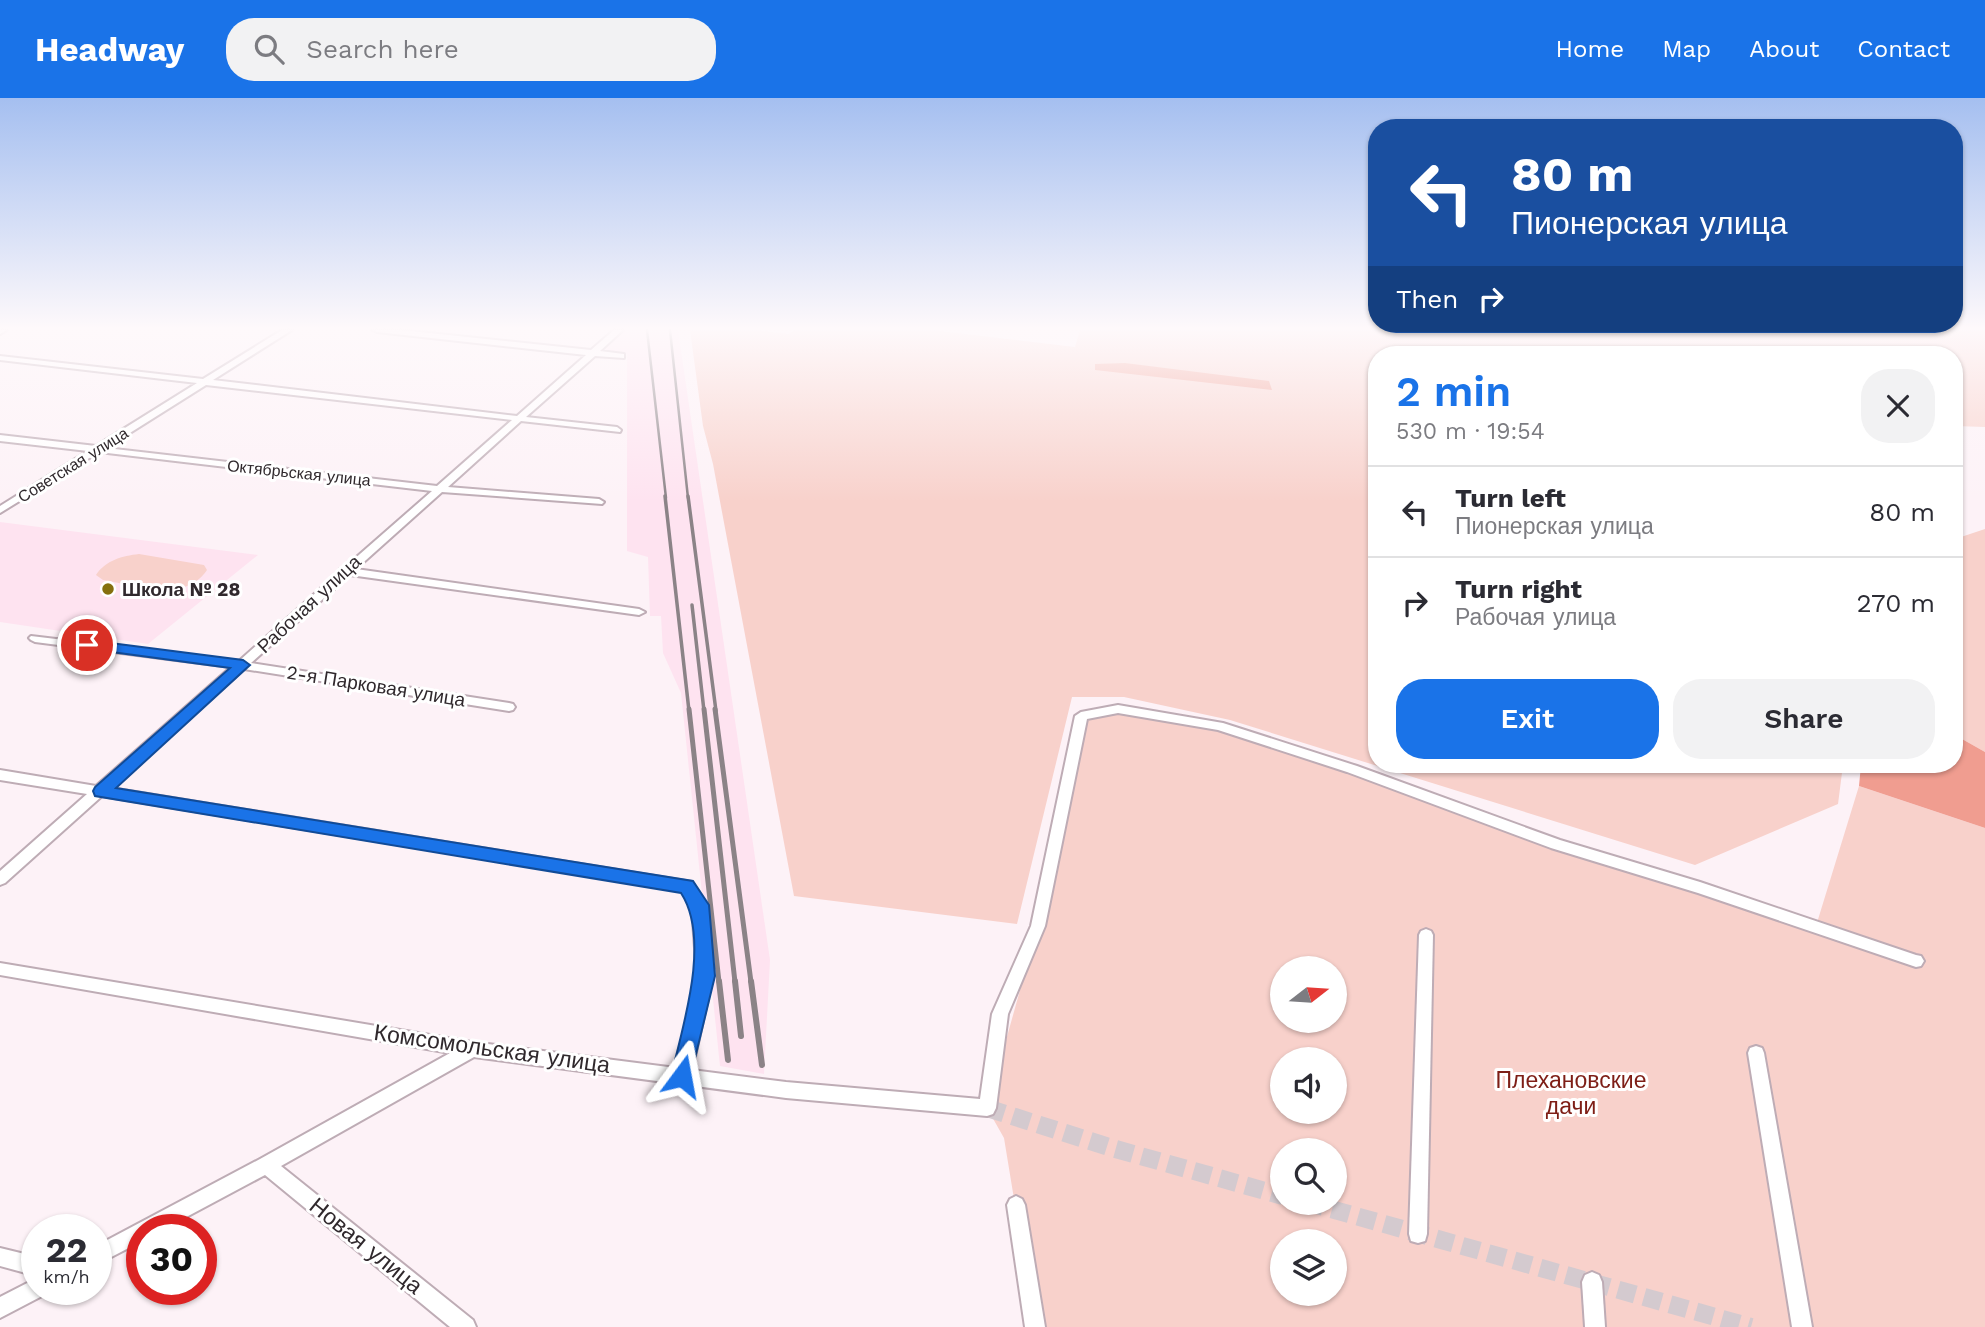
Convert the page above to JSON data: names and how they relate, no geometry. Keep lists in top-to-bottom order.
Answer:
{
  "streets": {
    "street": [
      "Советская улица",
      "Октябрьская улица",
      "Рабочая улица",
      "2-я Парковая улица",
      "Комсомольская улица",
      "Новая улица"
    ]
  },
  "crossings": [
    ["Советская улица", "Октябрьская улица"],
    ["Октябрьская улица", "Рабочая улица"],
    ["Рабочая улица", "2-я Парковая улица"]
  ],
  "parks": ["Плехановские дачи"],
  "places": ["Школа № 28"],
  "north": "right",
  "page": {
    "header": "Headway",
    "search": "Search here",
    "nav": [
      "Home",
      "Map",
      "About",
      "Contact"
    ],
    "turn": ["80 m", "Пионерская улица"],
    "then": "Then",
    "heading": ["2 min", "530 m · 19:54"],
    "list": [
      {
        "name": "Turn left",
        "note": "Пионерская улица",
        "value": "80 m"
      },
      {
        "name": "Turn right",
        "note": "Рабочая улица",
        "value": "270 m"
      }
    ],
    "buttons": ["Exit", "Share"],
    "speed": "22 km/h",
    "limit": "30"
  }
}
